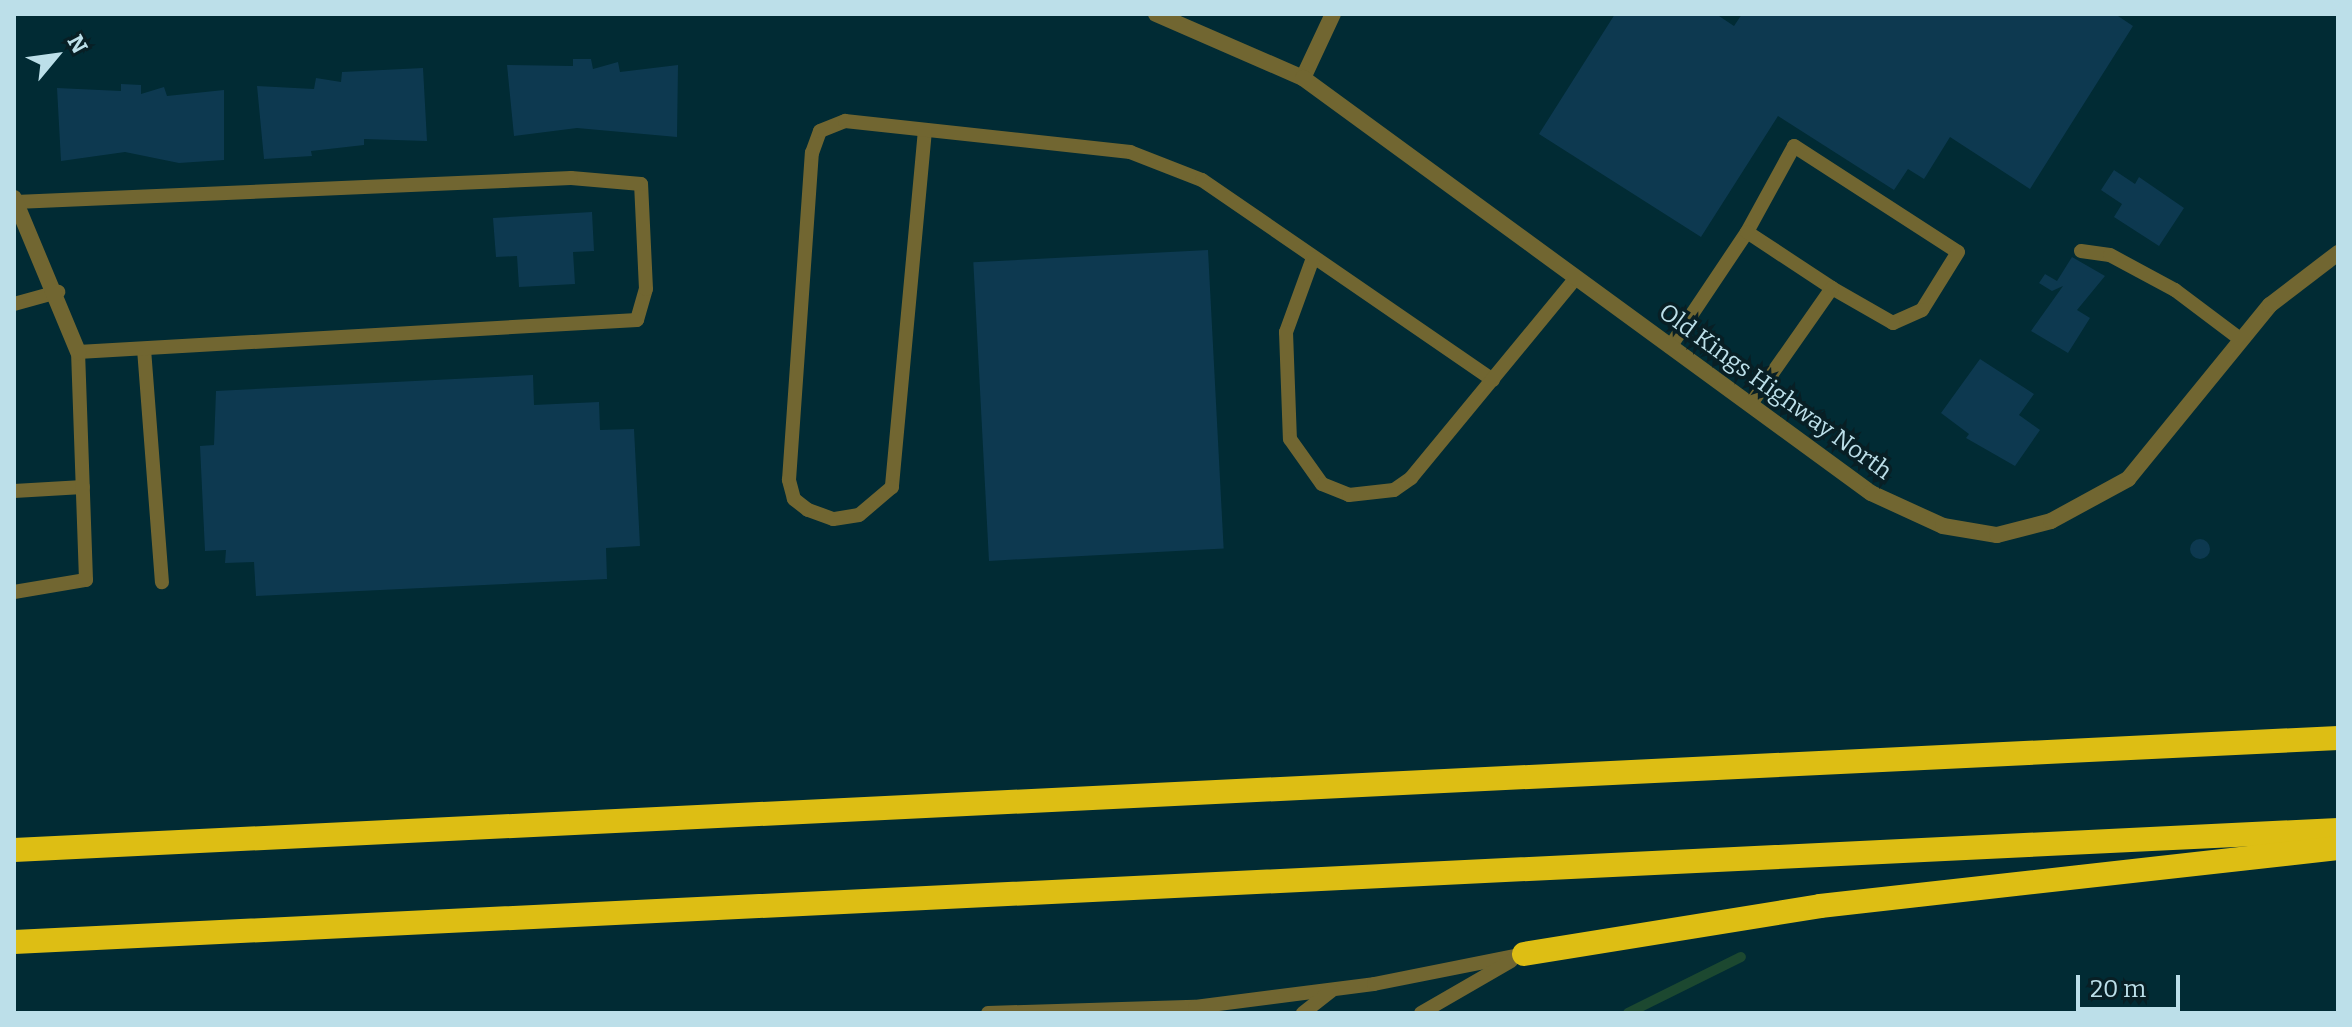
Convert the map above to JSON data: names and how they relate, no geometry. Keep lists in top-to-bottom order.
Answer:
{
  "streets": {
    "street": ["Old Kings Highway North"]
  },
  "scale_bar": "20 m",
  "north": "top right"
}
